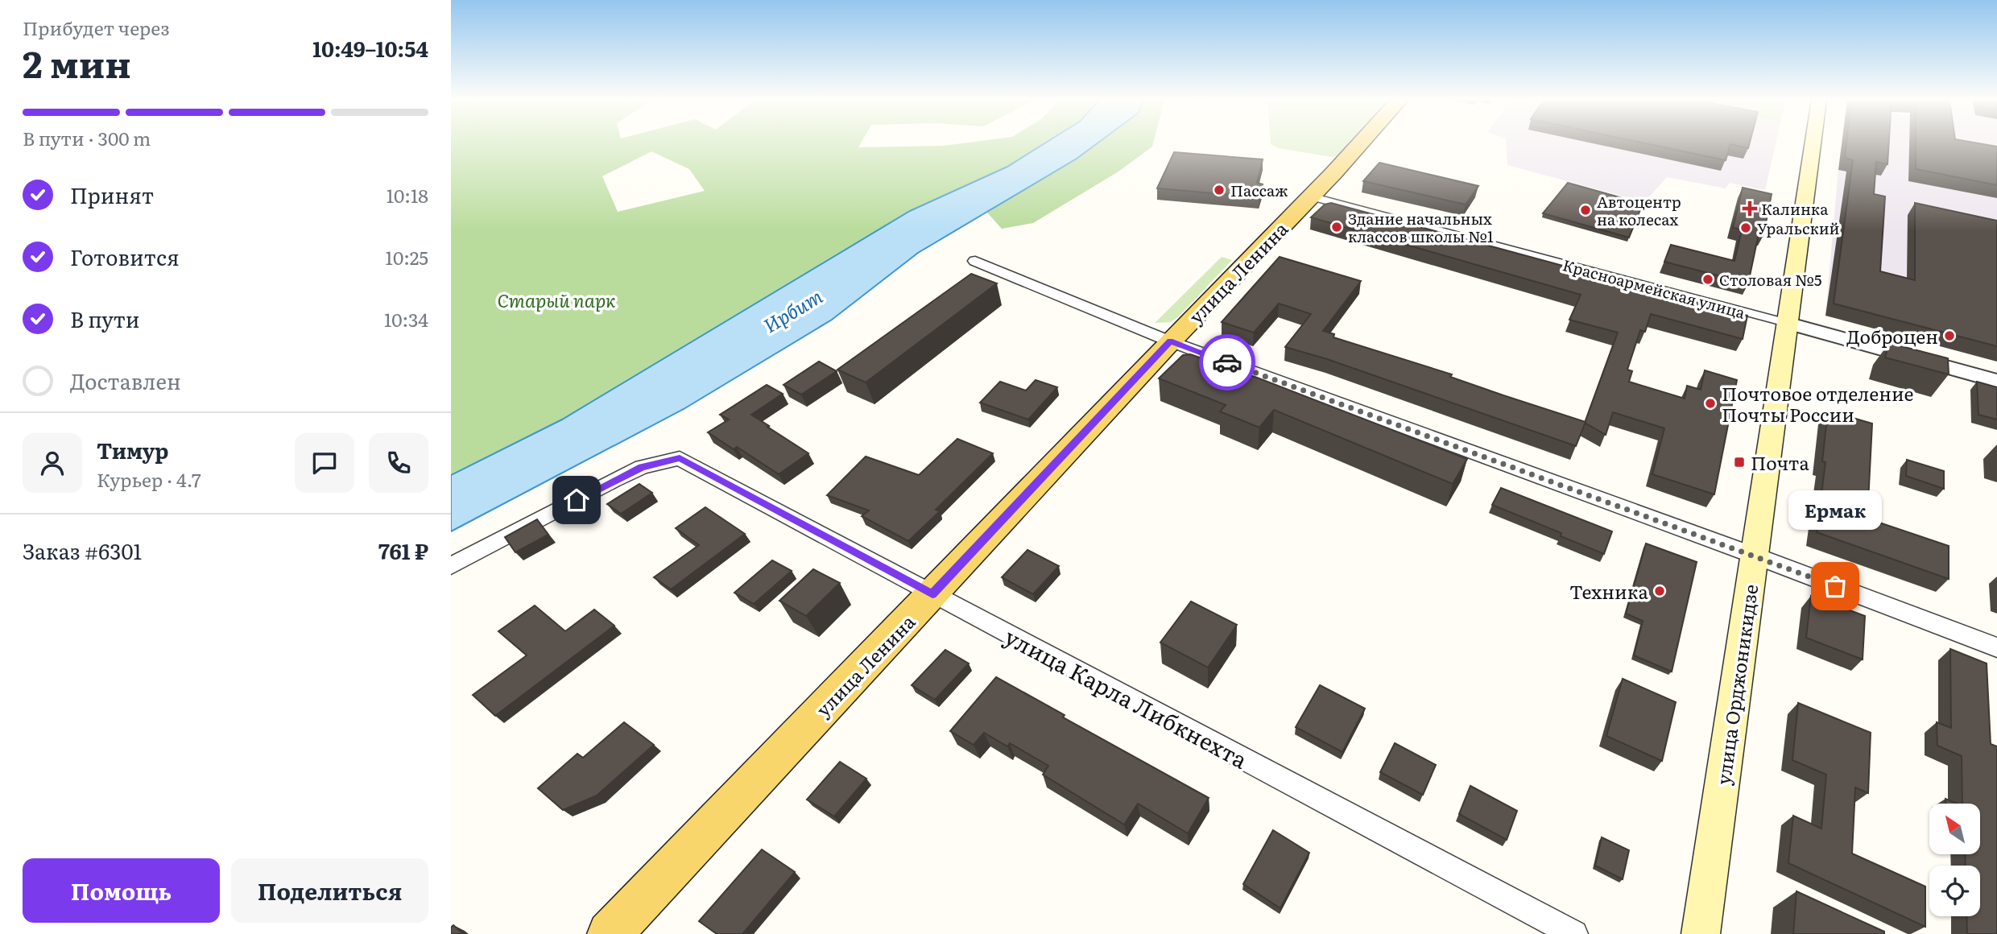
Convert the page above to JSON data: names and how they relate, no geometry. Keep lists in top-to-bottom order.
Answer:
{
  "streets": {
    "main road": ["улица Ленина", "улица Орджоникидзе"],
    "street": ["Красноармейская улица", "улица Карла Либкнехта"]
  },
  "crossings": [
    ["улица Ленина", "Красноармейская улица"],
    ["улица Ленина", "улица Карла Либкнехта"],
    ["Красноармейская улица", "улица Орджоникидзе"]
  ],
  "water": ["Ирбит"],
  "parks": ["Старый парк"],
  "places": {
    "other": [
      "Пассаж",
      "Автоцентр на колесах",
      "Здание начальных классов школы №1",
      "Уральский",
      "Столовая №5",
      "Доброцен",
      "Почтовое отделение Почты России",
      "Ермак",
      "Техника"
    ],
    "health": ["Калинка"],
    "transit": ["Почта"]
  },
  "north": "top left",
  "page": {
    "heading": ["2 мин", "Прибудет через", "10:49–10:54"],
    "panel": [
      "Тимур",
      "Курьер · 4.7",
      "Заказ #6301",
      "761 ₽"
    ],
    "bar": "В пути · 300 m",
    "list": [
      ["Принят", "10:18"],
      ["Готовится", "10:25"],
      ["В пути", "10:34"],
      "Доставлен"
    ],
    "bubble": "Ермак",
    "buttons": ["Помощь", "Поделиться"]
  }
}
